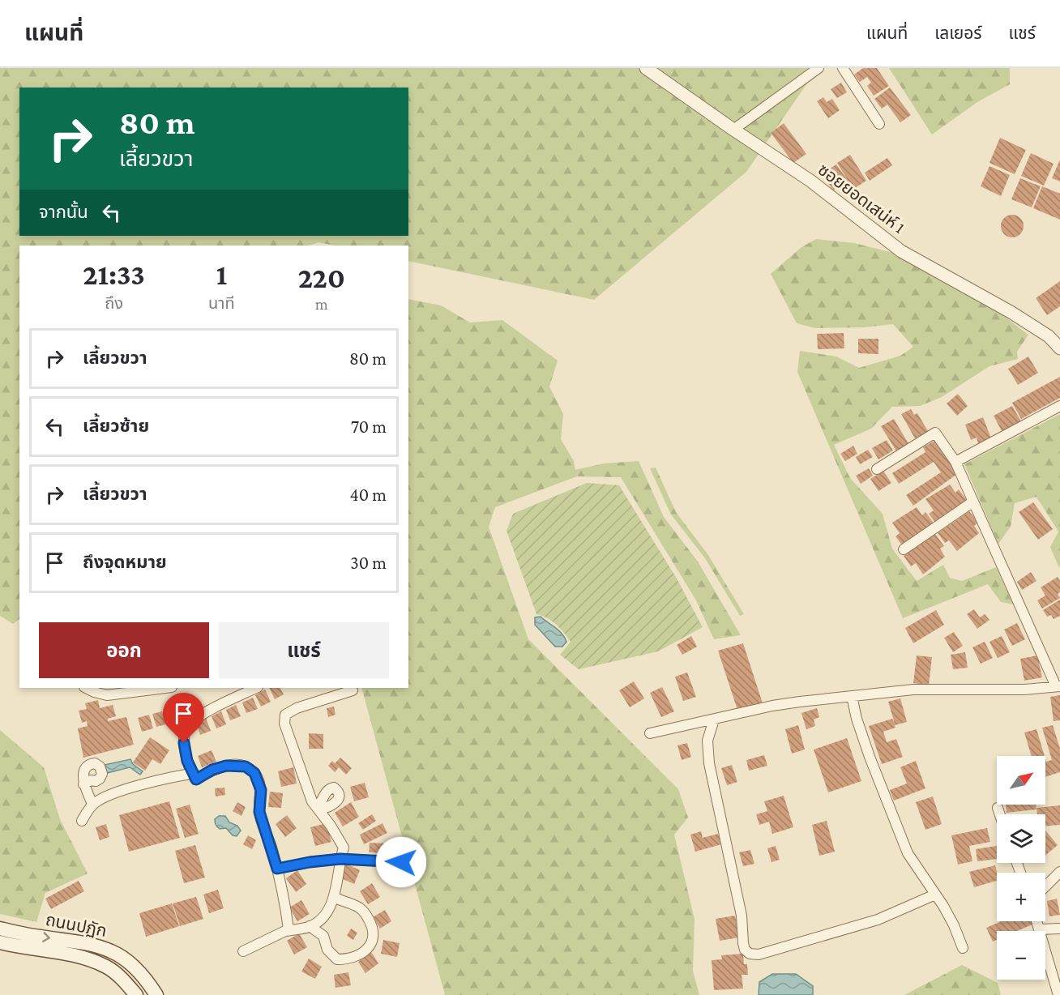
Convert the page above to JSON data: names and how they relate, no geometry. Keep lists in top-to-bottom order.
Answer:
{
  "streets": {
    "main road": ["ถนนปฏัก"],
    "street": ["ซอยยอดเสน่ห์ 1"]
  },
  "north": "top right",
  "page": {
    "header": "แผนที่",
    "nav": ["แผนที่", "เลเยอร์", "แชร์"],
    "turn": ["80 m", "เลี้ยวขวา"],
    "then": "จากนั้น",
    "eta": [
      "21:33",
      "ถึง",
      "1",
      "นาที",
      "220",
      "m"
    ],
    "list": [
      {
        "name": "เลี้ยวขวา",
        "value": "80 m"
      },
      {
        "name": "เลี้ยวซ้าย",
        "value": "70 m"
      },
      {
        "name": "เลี้ยวขวา",
        "value": "40 m"
      },
      {
        "name": "ถึงจุดหมาย",
        "value": "30 m"
      }
    ],
    "buttons": ["ออก", "แชร์"],
    "map_buttons": ["+", "−"]
  }
}
